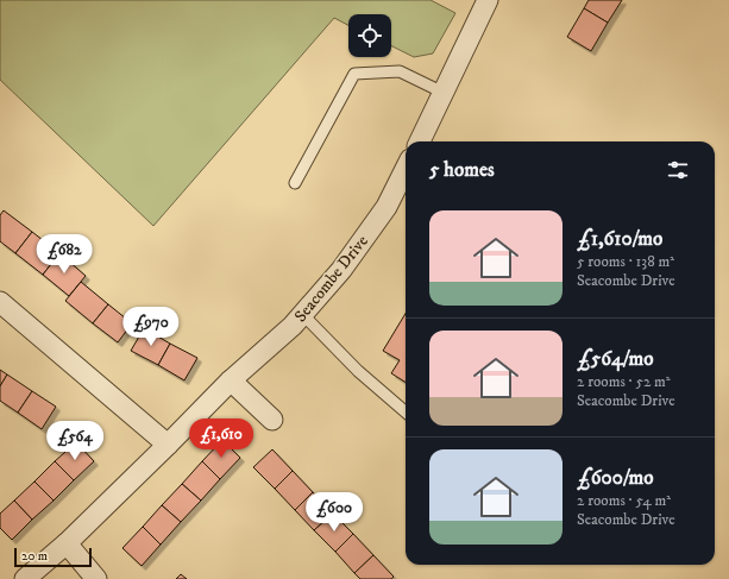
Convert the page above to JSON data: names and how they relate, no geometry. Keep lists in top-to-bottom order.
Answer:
{
  "streets": {
    "street": ["Seacombe Drive"]
  },
  "scale_bar": "20 m",
  "page": {
    "heading": "5 homes",
    "list": [
      {
        "name": "£1,610/mo",
        "note": "5 rooms · 138 m² · Seacombe Drive"
      },
      {
        "name": "£564/mo",
        "note": "2 rooms · 52 m² · Seacombe Drive"
      },
      {
        "name": "£600/mo",
        "note": "2 rooms · 54 m² · Seacombe Drive"
      }
    ],
    "price": [
      "£682",
      "£970",
      "£1,610",
      "£564",
      "£600"
    ],
    "scale": "20 m"
  }
}
